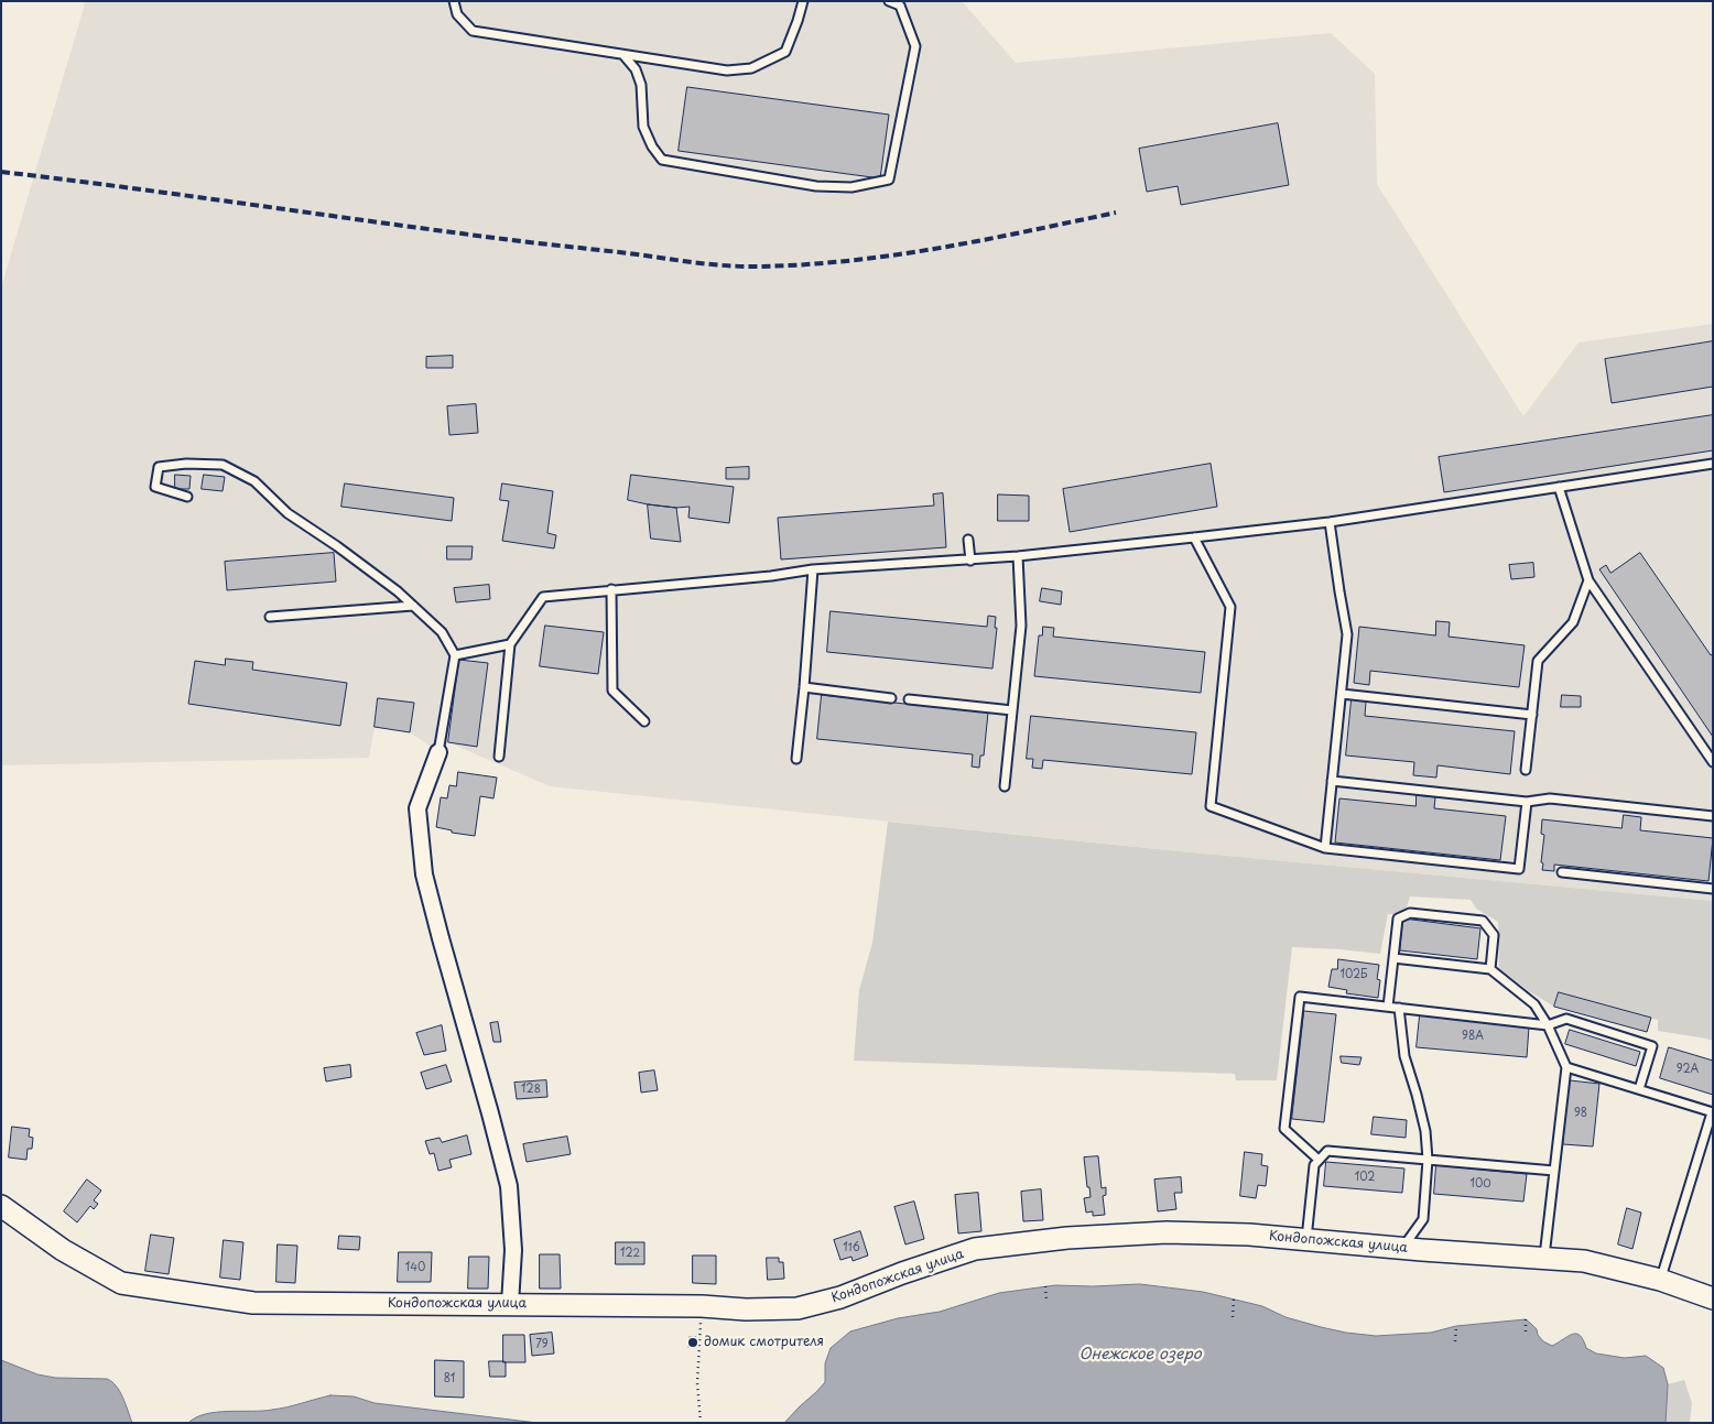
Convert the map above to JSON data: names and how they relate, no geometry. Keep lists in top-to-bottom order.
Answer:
{
  "streets": {
    "street": ["Кондопожская улица"]
  },
  "water": ["Онежское озеро"],
  "places": ["домик смотрителя"],
  "house_numbers": [
    "102Б",
    "98А",
    "92А",
    "128",
    "98",
    "102",
    "100",
    "116",
    "122",
    "140",
    "79",
    "81"
  ]
}
